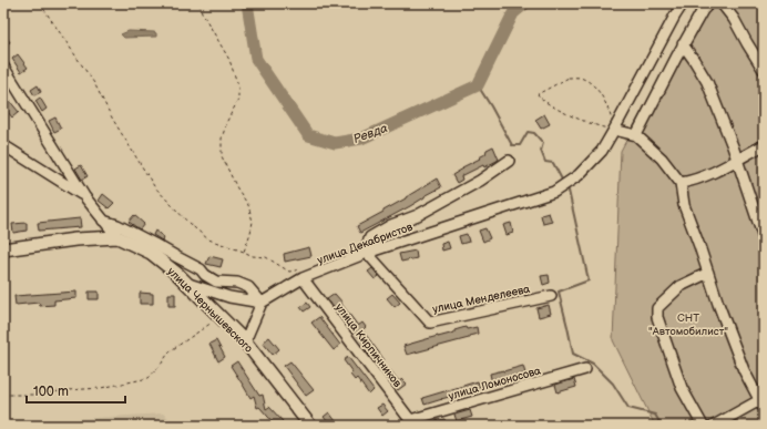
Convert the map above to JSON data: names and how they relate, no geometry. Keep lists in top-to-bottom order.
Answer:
{
  "streets": {
    "main road": ["улица Чернышевского"],
    "street": [
      "улица Декабристов",
      "улица Менделеева",
      "улица Кирпичников",
      "улица Ломоносова"
    ]
  },
  "crossings": [
    ["улица Декабристов", "улица Менделеева"],
    ["улица Декабристов", "улица Кирпичников"],
    ["улица Кирпичников", "улица Ломоносова"]
  ],
  "water": ["Ревда"],
  "parks": ["СНТ \"Автомобилист\""],
  "scale_bar": "100 m"
}
